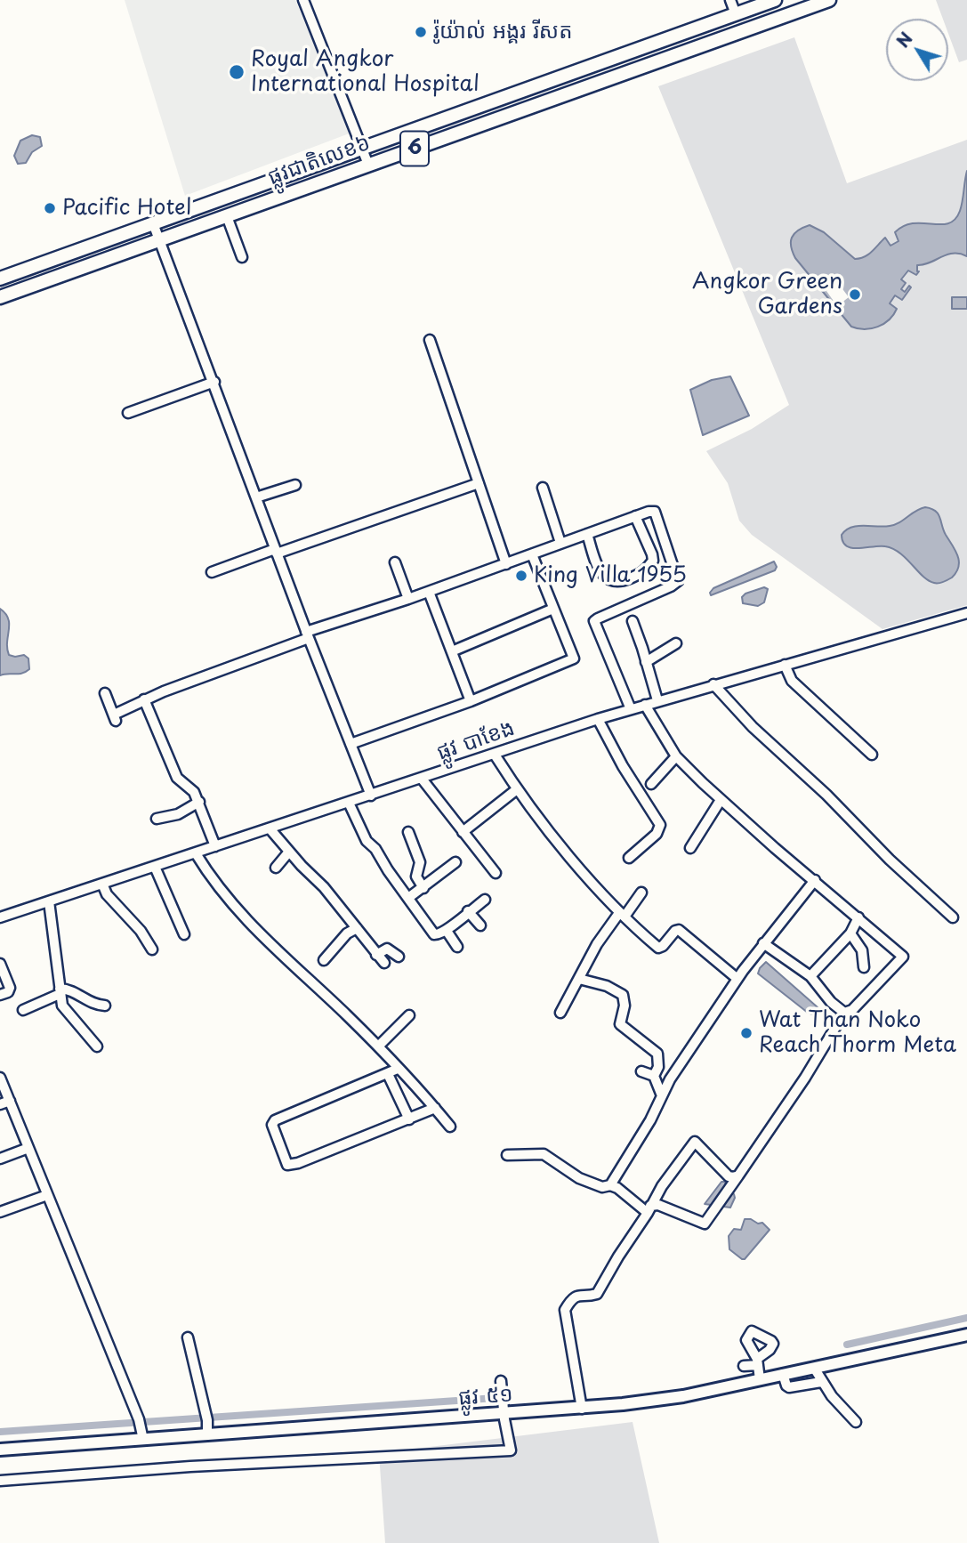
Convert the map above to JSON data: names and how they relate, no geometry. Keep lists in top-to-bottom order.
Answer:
{
  "streets": {
    "highway": ["6", "ផ្លូវជាតិលេខ៦"],
    "main road": ["ផ្លូវ ៥១"],
    "street": ["ផ្លូវ បាខែង"]
  },
  "places": [
    "រ៉ូយ៉ាល់ អង្គរ រីសត",
    "Royal Angkor International Hospital",
    "Pacific Hotel",
    "Angkor Green Gardens",
    "King Villa 1955",
    "Wat Than Noko Reach Thorm Meta"
  ],
  "north": "top left"
}
